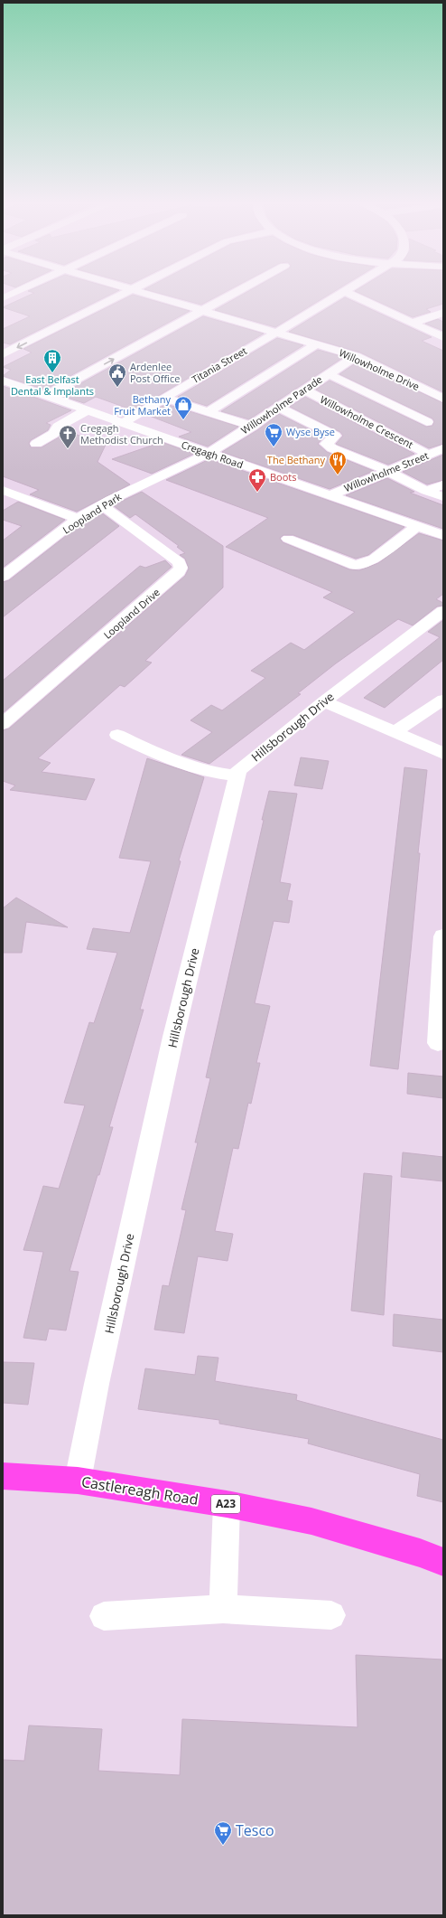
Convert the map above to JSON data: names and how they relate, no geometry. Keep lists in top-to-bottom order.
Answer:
{
  "streets": {
    "main road": ["Castlereagh Road", "A23"],
    "street": [
      "Titania Street",
      "Willowholme Drive",
      "Willowholme Parade",
      "Willowholme Crescent",
      "Cregagh Road",
      "Willowholme Street",
      "Loopland Park",
      "Loopland Drive",
      "Hillsborough Drive"
    ]
  },
  "crossings": [
    ["Titania Street", "Willowholme Drive"],
    ["Titania Street", "Cregagh Road"],
    ["Willowholme Drive", "Willowholme Parade"],
    ["Willowholme Parade", "Willowholme Crescent"],
    ["Willowholme Parade", "Cregagh Road"],
    ["Willowholme Parade", "Loopland Park"],
    ["Willowholme Crescent", "Willowholme Street"],
    ["Cregagh Road", "Willowholme Street"],
    ["Cregagh Road", "Loopland Park"],
    ["Loopland Park", "Loopland Drive"],
    ["Hillsborough Drive", "Castlereagh Road"]
  ],
  "places": {
    "building": ["East Belfast Dental & Implants"],
    "public building": ["Ardenlee Post Office"],
    "shop": ["Bethany Fruit Market"],
    "supermarket": ["Wyse Byse", "Tesco"],
    "church": ["Cregagh Methodist Church"],
    "restaurant": ["The Bethany"],
    "pharmacy": ["Boots"]
  }
}
